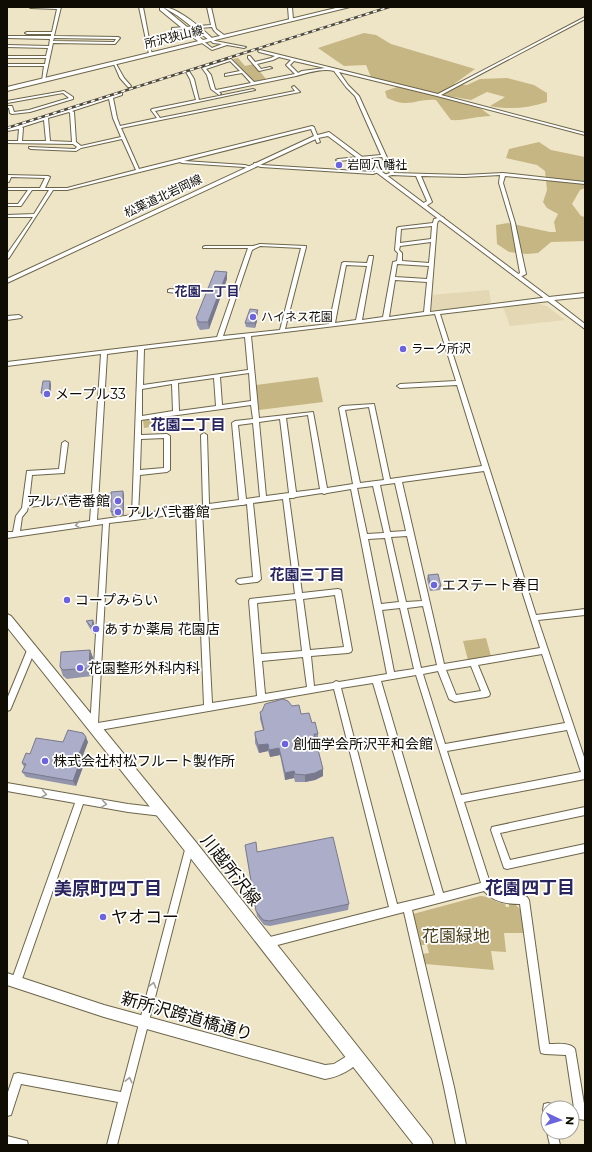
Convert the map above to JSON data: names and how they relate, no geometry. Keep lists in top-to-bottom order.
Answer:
{
  "streets": {
    "main road": ["所沢狭山線", "川越所沢線"],
    "street": ["松葉道北岩岡線", "新所沢跨道橋通り"]
  },
  "crossings": [
    ["川越所沢線", "新所沢跨道橋通り"]
  ],
  "districts": [
    "花園一丁目",
    "花園二丁目",
    "花園三丁目",
    "花園四丁目",
    "美原町四丁目"
  ],
  "parks": ["花園緑地"],
  "places": [
    "岩岡八幡社",
    "ハイネス花園",
    "ラーク所沢",
    "メープル33",
    "アルバ壱番館",
    "アルバ弐番館",
    "エステート春日",
    "コープみらい",
    "あすか薬局 花園店",
    "花園整形外科内科",
    "創価学会所沢平和会館",
    "株式会社村松フルート製作所",
    "ヤオコー"
  ],
  "north": "right"
}
